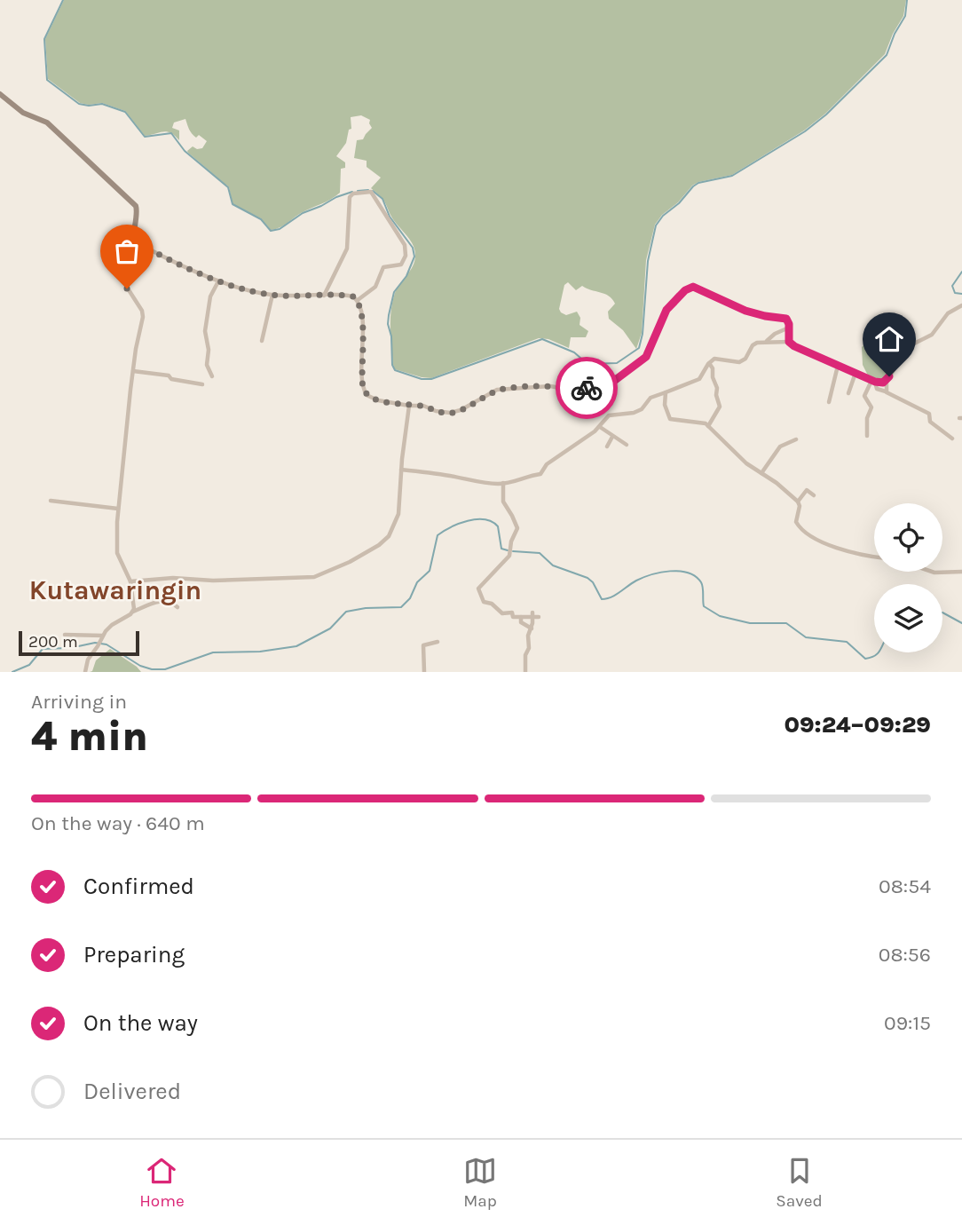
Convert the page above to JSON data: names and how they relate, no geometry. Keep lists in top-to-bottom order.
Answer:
{
  "districts": ["Kutawaringin"],
  "scale_bar": "200 m",
  "page": {
    "scale": "200 m",
    "heading": ["4 min", "Arriving in", "09:24–09:29"],
    "bar": "On the way · 640 m",
    "list": [
      ["Confirmed", "08:54"],
      ["Preparing", "08:56"],
      ["On the way", "09:15"],
      "Delivered"
    ],
    "tabs": ["Home", "Map", "Saved"]
  }
}
